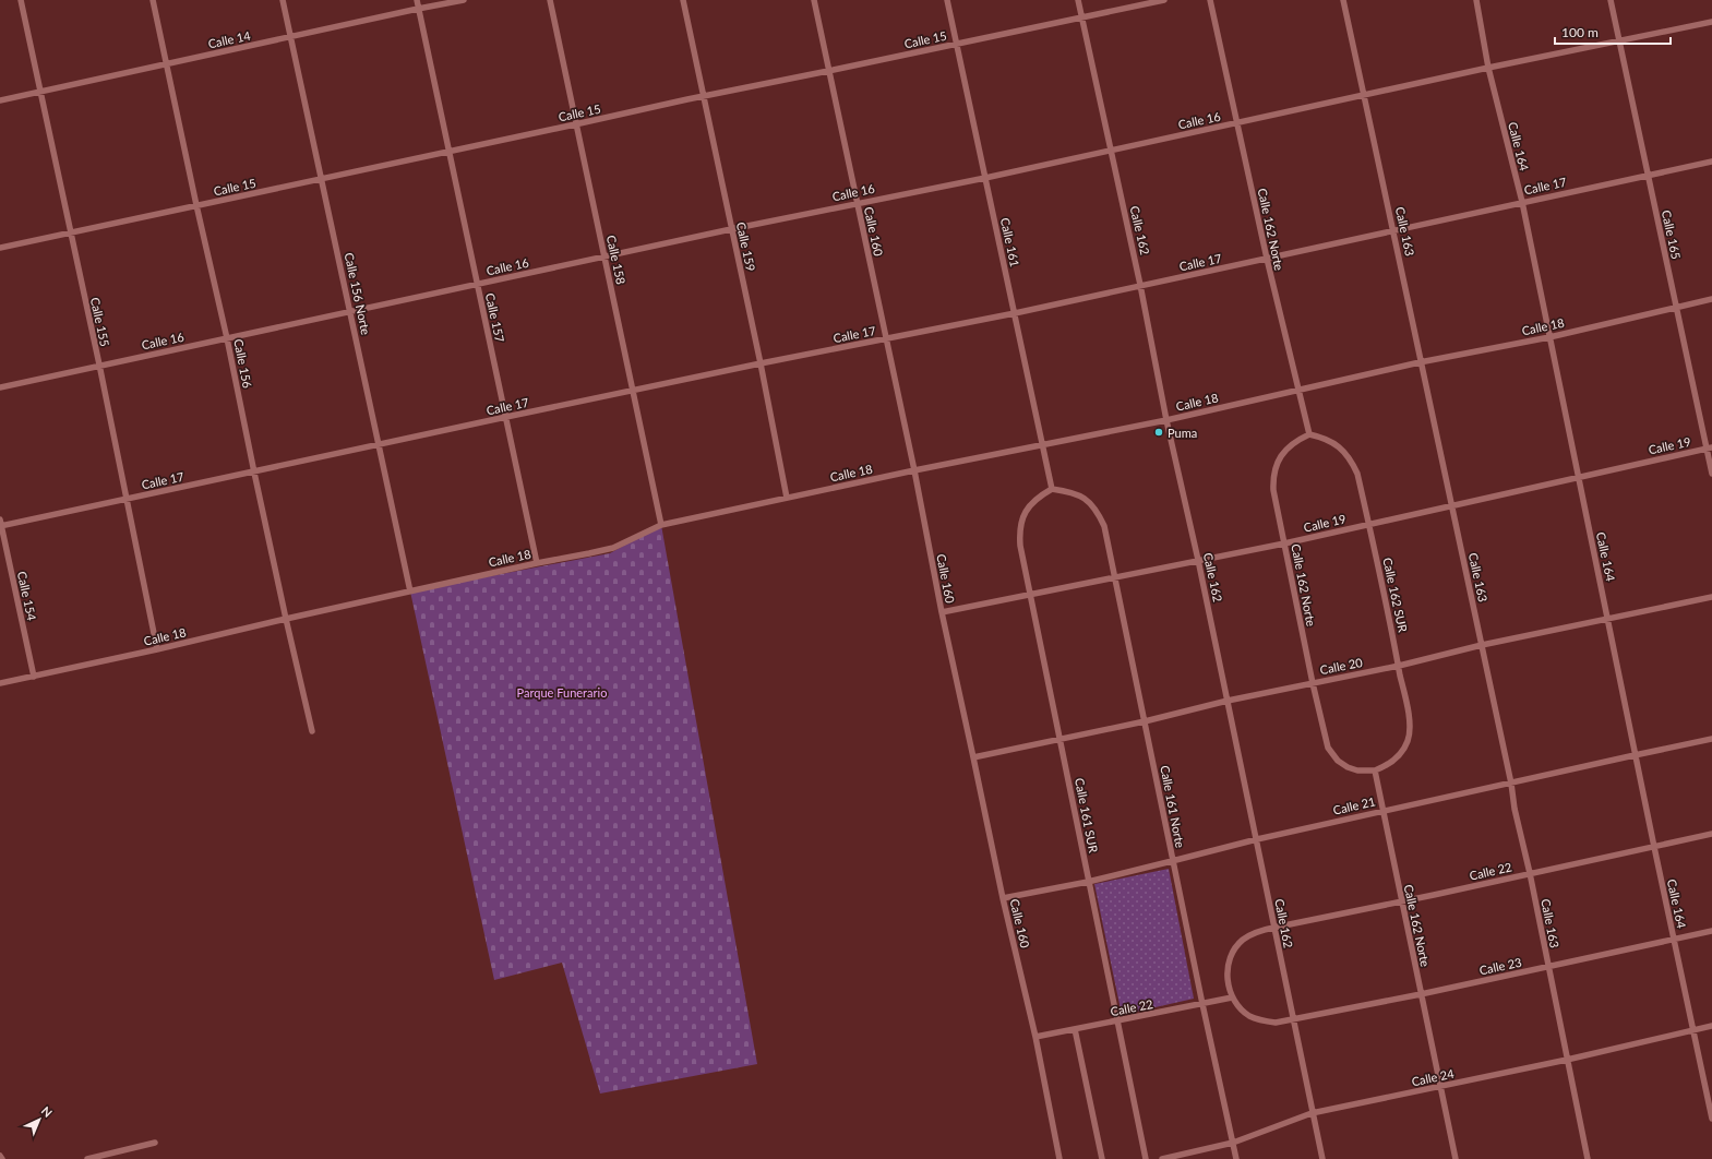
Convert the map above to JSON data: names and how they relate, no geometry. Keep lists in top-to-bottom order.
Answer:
{
  "streets": {
    "street": [
      "Calle 14",
      "Calle 15",
      "Calle 16",
      "Calle 164",
      "Calle 17",
      "Calle 162 Norte",
      "Calle 162",
      "Calle 160",
      "Calle 163",
      "Calle 165",
      "Calle 161",
      "Calle 159",
      "Calle 158",
      "Calle 156 Norte",
      "Calle 157",
      "Calle 155",
      "Calle 18",
      "Calle 156",
      "Calle 19",
      "Calle 162 SUR",
      "Calle 154",
      "Calle 20",
      "Calle 21",
      "Calle 161 Norte",
      "Calle 161 SUR",
      "Calle 22",
      "Calle 23",
      "Calle 24"
    ]
  },
  "crossings": [
    ["Calle 14", "Calle 156 Norte"],
    ["Calle 14", "Calle 157"],
    ["Calle 14", "Calle 155"],
    ["Calle 14", "Calle 156"],
    ["Calle 15", "Calle 162"],
    ["Calle 15", "Calle 160"],
    ["Calle 15", "Calle 161"],
    ["Calle 15", "Calle 159"],
    ["Calle 15", "Calle 158"],
    ["Calle 15", "Calle 156 Norte"],
    ["Calle 15", "Calle 157"],
    ["Calle 15", "Calle 155"],
    ["Calle 15", "Calle 156"],
    ["Calle 16", "Calle 164"],
    ["Calle 16", "Calle 162 Norte"],
    ["Calle 16", "Calle 162"],
    ["Calle 16", "Calle 160"],
    ["Calle 16", "Calle 163"],
    ["Calle 16", "Calle 165"],
    ["Calle 16", "Calle 161"],
    ["Calle 16", "Calle 159"],
    ["Calle 16", "Calle 158"],
    ["Calle 16", "Calle 156 Norte"],
    ["Calle 16", "Calle 157"],
    ["Calle 16", "Calle 155"],
    ["Calle 16", "Calle 156"],
    ["Calle 164", "Calle 17"],
    ["Calle 164", "Calle 18"],
    ["Calle 164", "Calle 19"],
    ["Calle 164", "Calle 20"],
    ["Calle 164", "Calle 21"],
    ["Calle 164", "Calle 22"],
    ["Calle 164", "Calle 23"],
    ["Calle 164", "Calle 24"],
    ["Calle 17", "Calle 162 Norte"],
    ["Calle 17", "Calle 162"],
    ["Calle 17", "Calle 160"],
    ["Calle 17", "Calle 163"],
    ["Calle 17", "Calle 165"],
    ["Calle 17", "Calle 161"],
    ["Calle 17", "Calle 159"],
    ["Calle 17", "Calle 158"],
    ["Calle 17", "Calle 156 Norte"],
    ["Calle 17", "Calle 157"],
    ["Calle 17", "Calle 155"],
    ["Calle 17", "Calle 156"],
    ["Calle 17", "Calle 154"],
    ["Calle 162 Norte", "Calle 18"],
    ["Calle 162 Norte", "Calle 19"],
    ["Calle 162 Norte", "Calle 162 SUR"],
    ["Calle 162 Norte", "Calle 20"],
    ["Calle 162 Norte", "Calle 21"],
    ["Calle 162 Norte", "Calle 22"],
    ["Calle 162 Norte", "Calle 23"],
    ["Calle 162 Norte", "Calle 24"],
    ["Calle 162", "Calle 18"],
    ["Calle 162", "Calle 19"],
    ["Calle 162", "Calle 20"],
    ["Calle 162", "Calle 21"],
    ["Calle 162", "Calle 22"],
    ["Calle 162", "Calle 23"],
    ["Calle 162", "Calle 24"],
    ["Calle 160", "Calle 18"],
    ["Calle 160", "Calle 19"],
    ["Calle 160", "Calle 20"],
    ["Calle 160", "Calle 21"],
    ["Calle 160", "Calle 22"],
    ["Calle 163", "Calle 18"],
    ["Calle 163", "Calle 19"],
    ["Calle 163", "Calle 20"],
    ["Calle 163", "Calle 21"],
    ["Calle 163", "Calle 22"],
    ["Calle 163", "Calle 23"],
    ["Calle 163", "Calle 24"],
    ["Calle 165", "Calle 18"],
    ["Calle 165", "Calle 19"],
    ["Calle 161", "Calle 18"],
    ["Calle 161", "Calle 19"],
    ["Calle 161", "Calle 161 Norte"],
    ["Calle 161", "Calle 161 SUR"],
    ["Calle 159", "Calle 18"],
    ["Calle 158", "Calle 18"],
    ["Calle 156 Norte", "Calle 18"],
    ["Calle 157", "Calle 18"],
    ["Calle 155", "Calle 18"],
    ["Calle 18", "Calle 156"],
    ["Calle 18", "Calle 154"],
    ["Calle 19", "Calle 162 SUR"],
    ["Calle 19", "Calle 161 Norte"],
    ["Calle 19", "Calle 161 SUR"],
    ["Calle 162 SUR", "Calle 20"],
    ["Calle 20", "Calle 161 Norte"],
    ["Calle 20", "Calle 161 SUR"],
    ["Calle 21", "Calle 161 Norte"],
    ["Calle 21", "Calle 161 SUR"],
    ["Calle 161 Norte", "Calle 161 SUR"],
    ["Calle 161 Norte", "Calle 22"],
    ["Calle 161 Norte", "Calle 24"],
    ["Calle 161 SUR", "Calle 22"],
    ["Calle 22", "Calle 23"]
  ],
  "parks": ["Parque Funerario"],
  "places": ["Puma"],
  "scale_bar": "100 m",
  "north": "top right"
}
